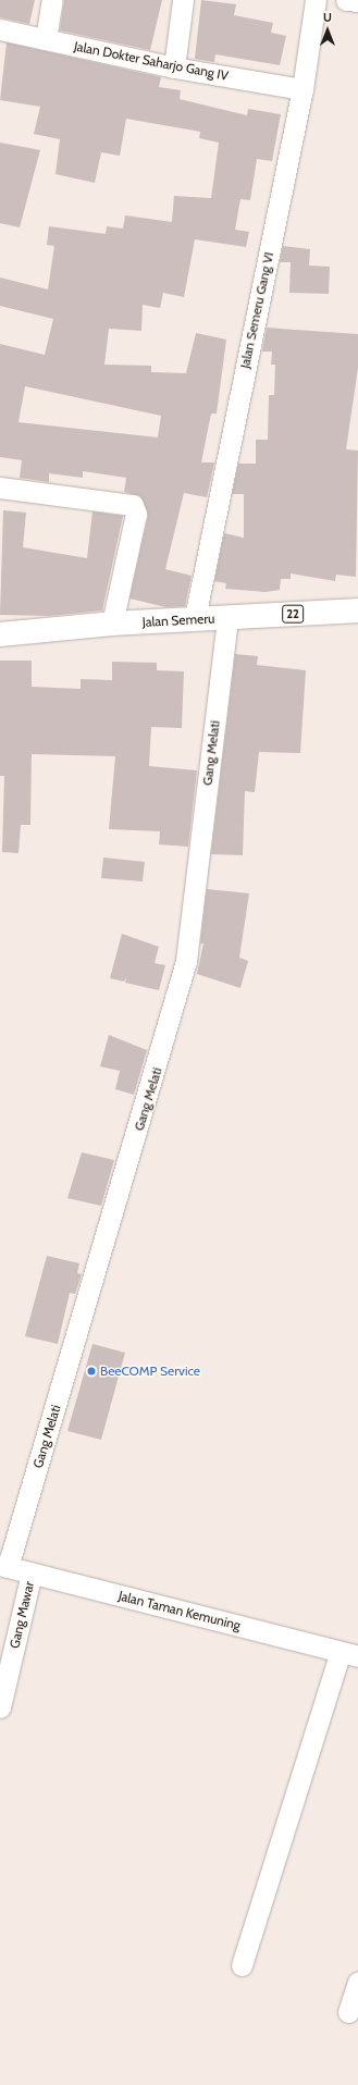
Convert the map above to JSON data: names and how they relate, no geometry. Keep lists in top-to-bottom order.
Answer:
{
  "streets": {
    "highway": ["22", "Jalan Semeru"],
    "street": [
      "Jalan Dokter Saharjo Gang IV",
      "Jalan Semeru Gang VI",
      "Gang Melati",
      "Jalan Taman Kemuning",
      "Gang Mawar"
    ]
  },
  "crossings": [
    ["Jalan Dokter Saharjo Gang IV", "Jalan Semeru Gang VI"],
    ["Jalan Semeru Gang VI", "Jalan Semeru"],
    ["Jalan Semeru", "Gang Melati"],
    ["Gang Melati", "Jalan Taman Kemuning"],
    ["Jalan Taman Kemuning", "Gang Mawar"]
  ],
  "places": ["BeeCOMP Service"],
  "north": "top"
}
